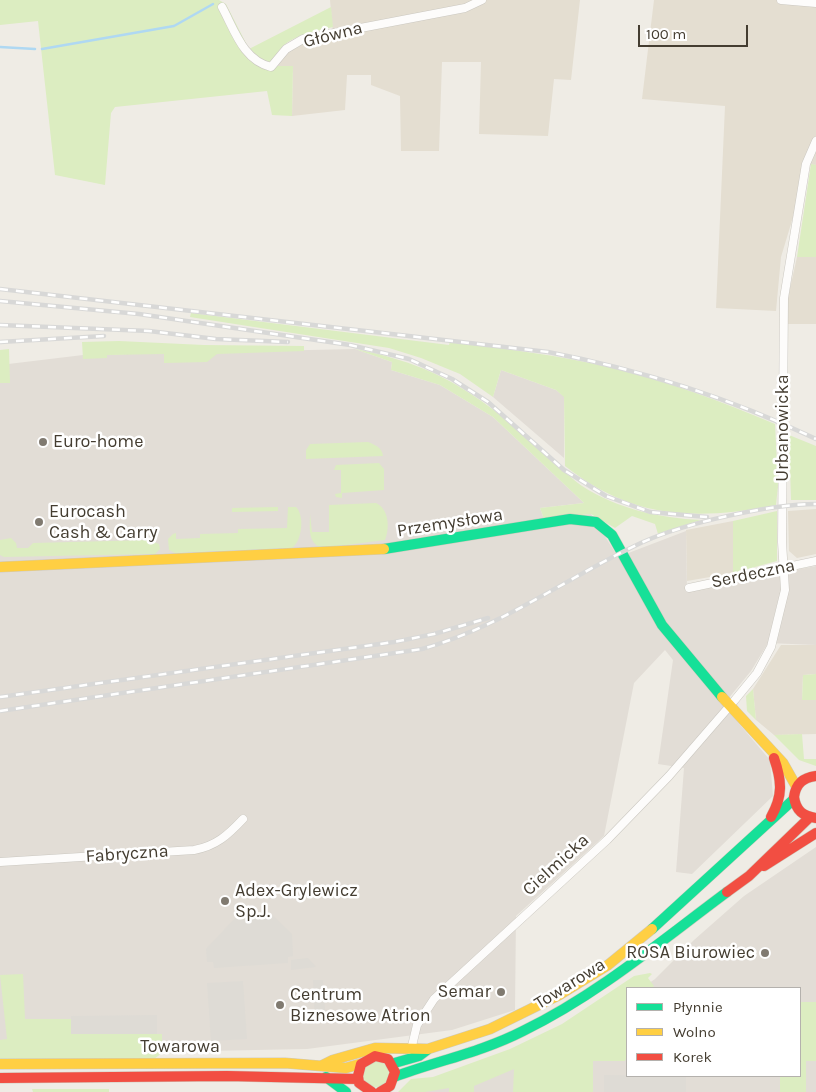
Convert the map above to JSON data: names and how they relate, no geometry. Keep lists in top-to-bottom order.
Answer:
{
  "streets": {
    "street": [
      "Główna",
      "Urbanowicka",
      "Przemysłowa",
      "Serdeczna",
      "Fabryczna",
      "Cielmicka",
      "Towarowa"
    ]
  },
  "crossings": [
    ["Urbanowicka", "Przemysłowa"],
    ["Urbanowicka", "Serdeczna"],
    ["Urbanowicka", "Cielmicka"],
    ["Przemysłowa", "Cielmicka"],
    ["Cielmicka", "Towarowa"]
  ],
  "places": [
    "Euro-home",
    "Eurocash Cash & Carry",
    "Adex-Grylewicz Sp.J.",
    "ROSA Biurowiec",
    "Semar",
    "Centrum Biznesowe Atrion"
  ],
  "legend": ["Płynnie", "Wolno", "Korek"],
  "scale_bar": "100 m"
}
